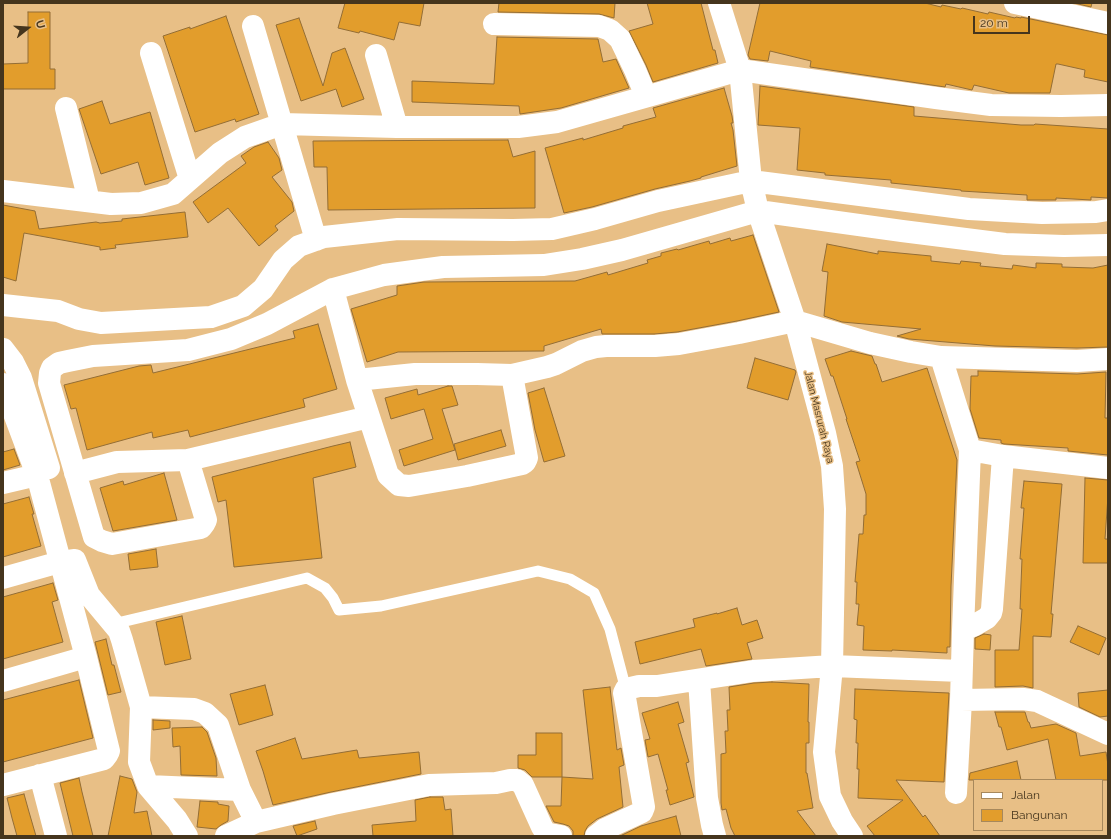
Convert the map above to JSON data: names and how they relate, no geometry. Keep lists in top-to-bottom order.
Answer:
{
  "streets": {
    "street": ["Jalan Masrurah Raya"]
  },
  "legend": ["Jalan", "Bangunan"],
  "scale_bar": "20 m",
  "north": "right"
}
